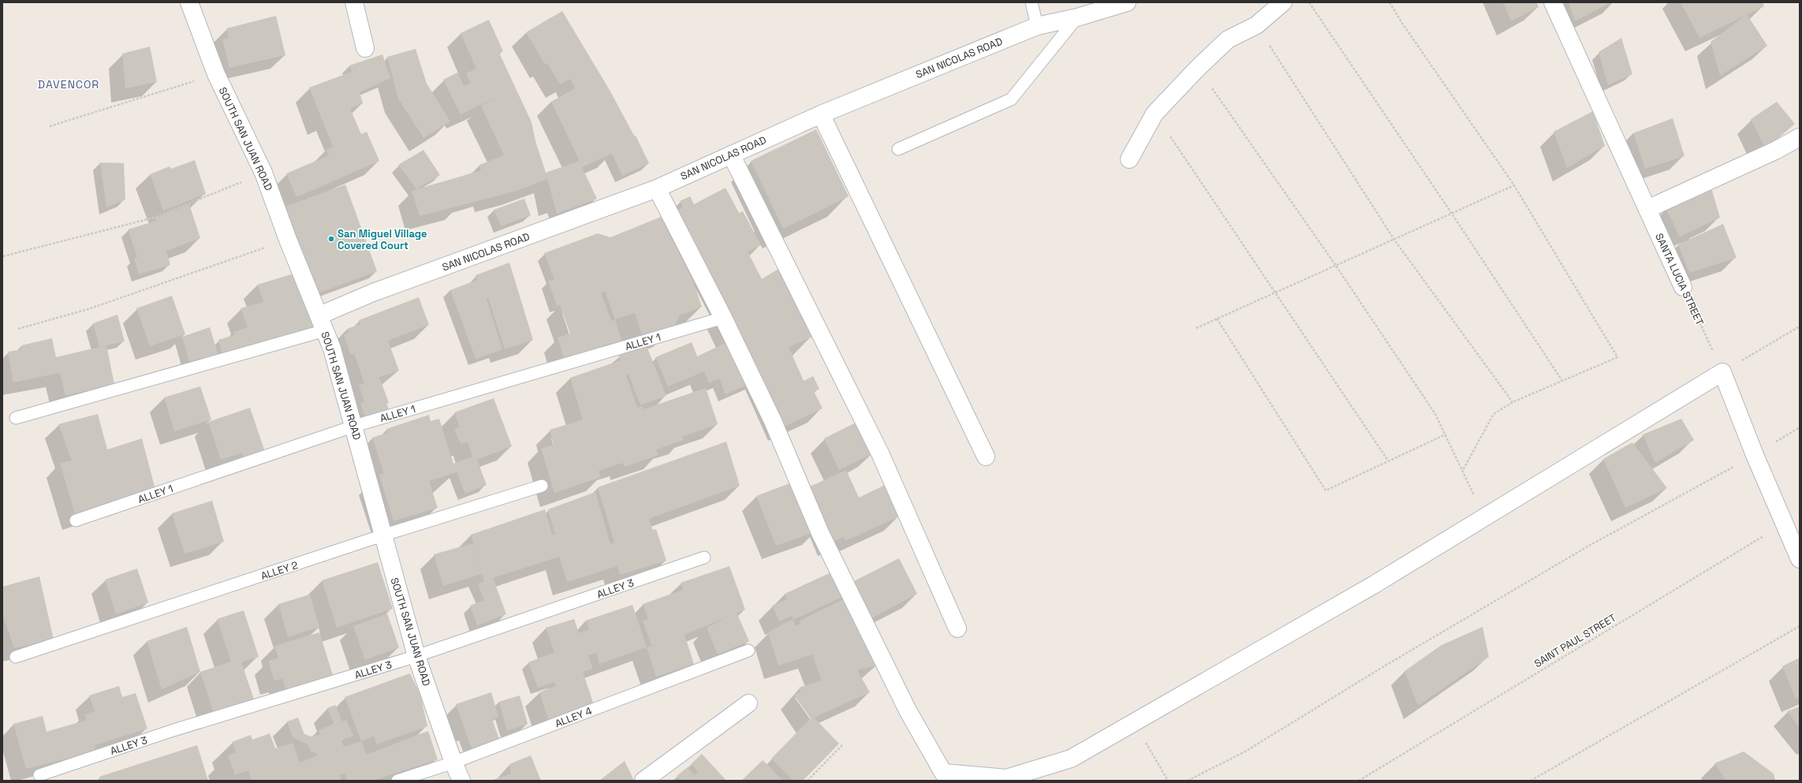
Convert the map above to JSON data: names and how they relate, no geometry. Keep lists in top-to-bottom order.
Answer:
{
  "streets": {
    "street": ["SAN NICOLAS ROAD", "SOUTH SAN JUAN ROAD", "SANTA LUCIA STREET"],
    "lane": [
      "ALLEY 1",
      "ALLEY 2",
      "ALLEY 3",
      "ALLEY 4"
    ],
    "path": ["SAINT PAUL STREET"]
  },
  "crossings": [
    ["SAN NICOLAS ROAD", "SOUTH SAN JUAN ROAD"],
    ["SOUTH SAN JUAN ROAD", "ALLEY 1"],
    ["SOUTH SAN JUAN ROAD", "ALLEY 2"],
    ["SOUTH SAN JUAN ROAD", "ALLEY 3"],
    ["SOUTH SAN JUAN ROAD", "ALLEY 4"]
  ],
  "districts": ["DAVENCOR"],
  "places": ["San Miguel Village Covered Court"]
}
